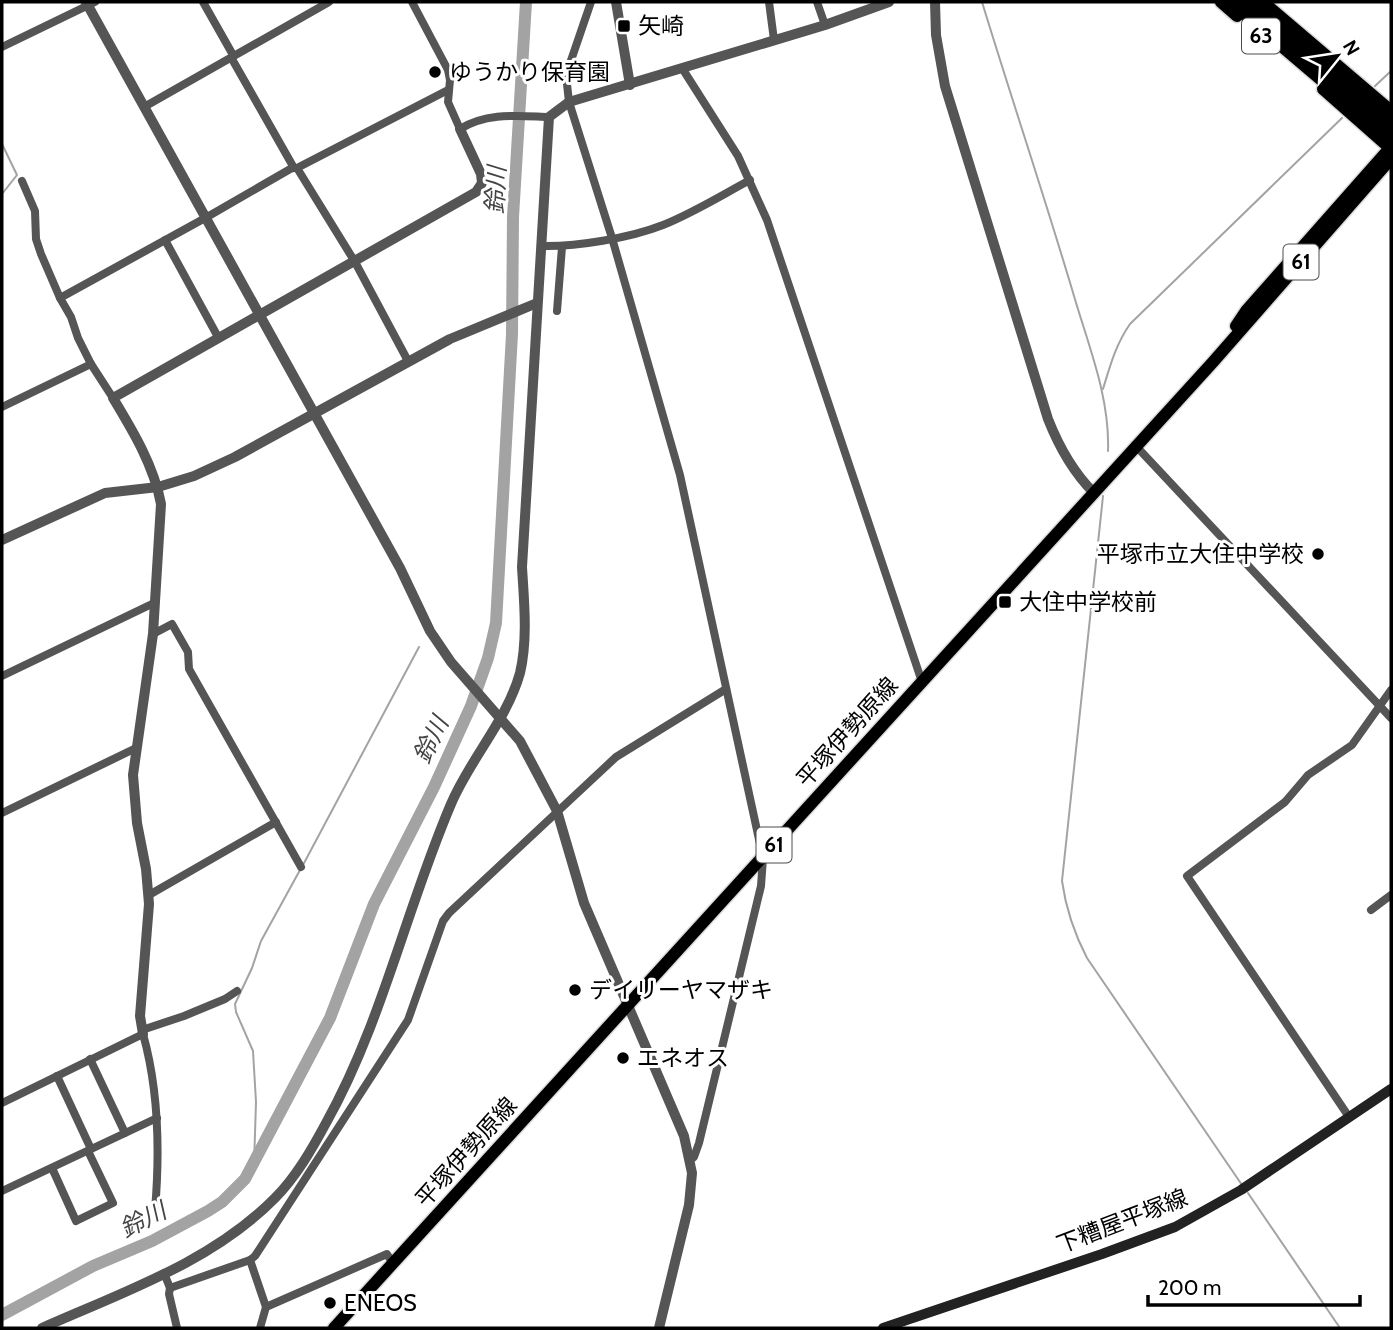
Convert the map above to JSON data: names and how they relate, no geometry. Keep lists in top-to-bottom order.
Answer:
{
  "streets": {
    "main road": [
      "63",
      "61",
      "平塚伊勢原線",
      "下糟屋平塚線"
    ]
  },
  "water": ["鈴川"],
  "places": {
    "transit": ["矢崎", "大住中学校前"],
    "other": [
      "ゆうかり保育園",
      "平塚市立大住中学校",
      "デイリーヤマザキ",
      "エネオス",
      "ENEOS"
    ]
  },
  "scale_bar": "200 m",
  "north": "top right"
}
